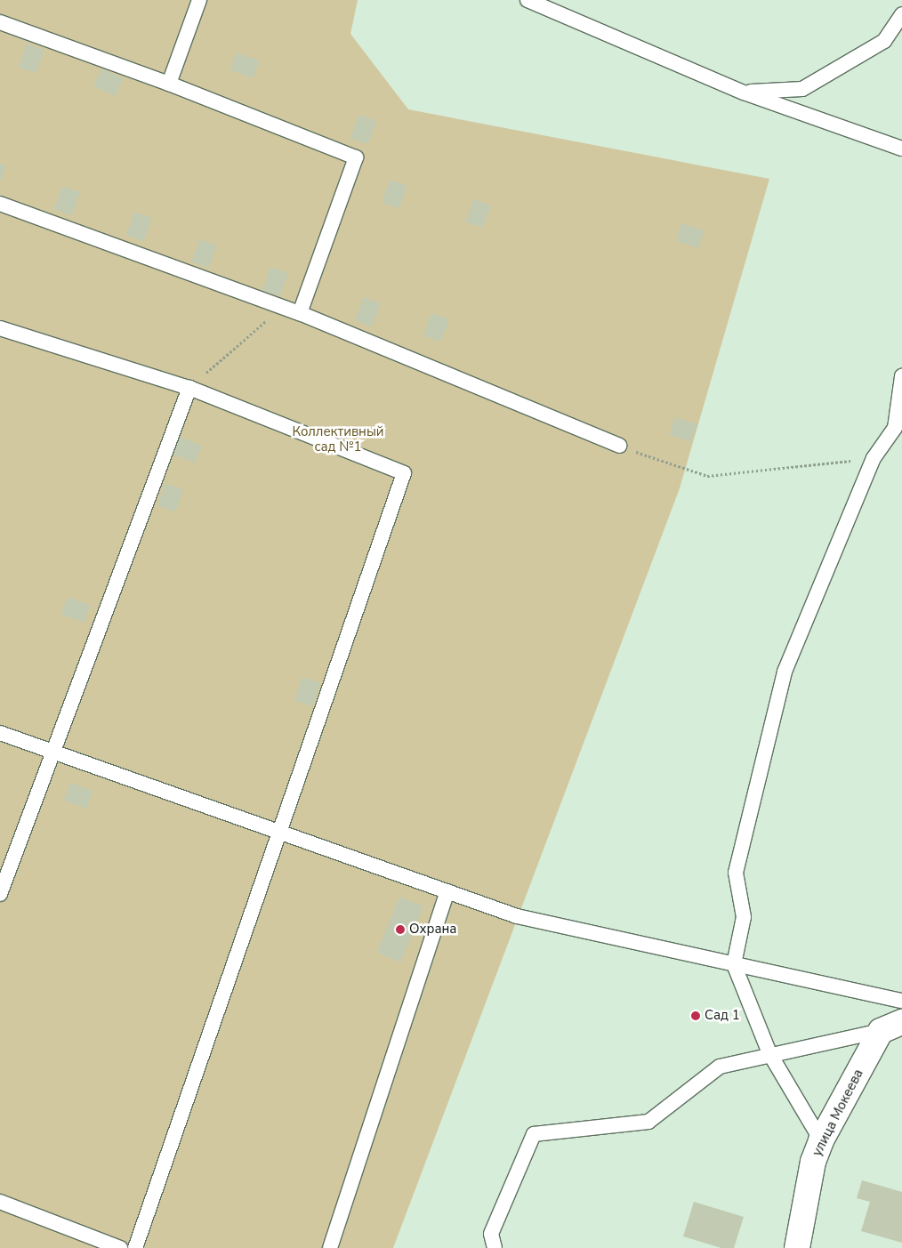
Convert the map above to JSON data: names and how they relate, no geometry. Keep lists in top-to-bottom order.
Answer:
{
  "streets": {
    "street": ["улица Мокеева"]
  },
  "parks": ["Коллективный сад №1"],
  "places": ["Охрана", "Сад 1"]
}
